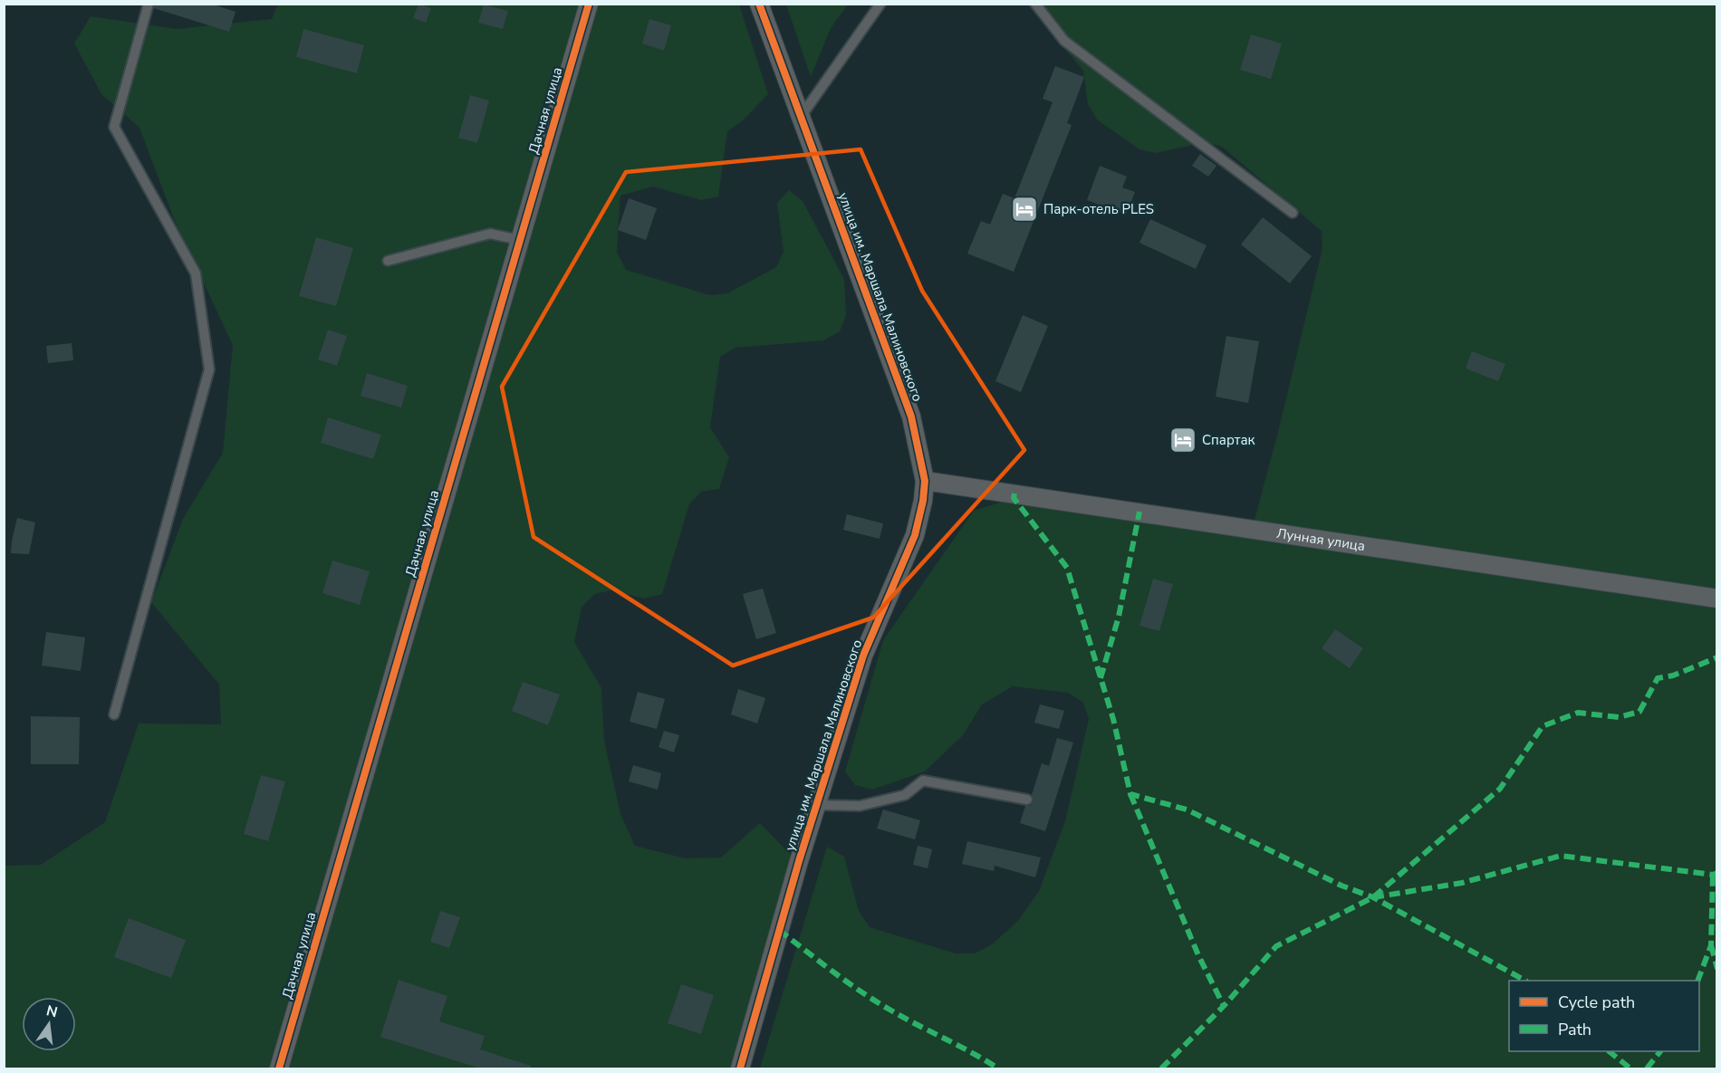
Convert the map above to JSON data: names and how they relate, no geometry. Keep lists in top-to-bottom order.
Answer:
{
  "streets": {
    "street": ["Дачная улица", "улица им. Маршала Малиновского", "Лунная улица"]
  },
  "crossings": [
    ["улица им. Маршала Малиновского", "Лунная улица"]
  ],
  "places": {
    "hotel": ["Парк-отель PLES", "Спартак"]
  },
  "legend": ["Cycle path", "Path"],
  "north": "top"
}
